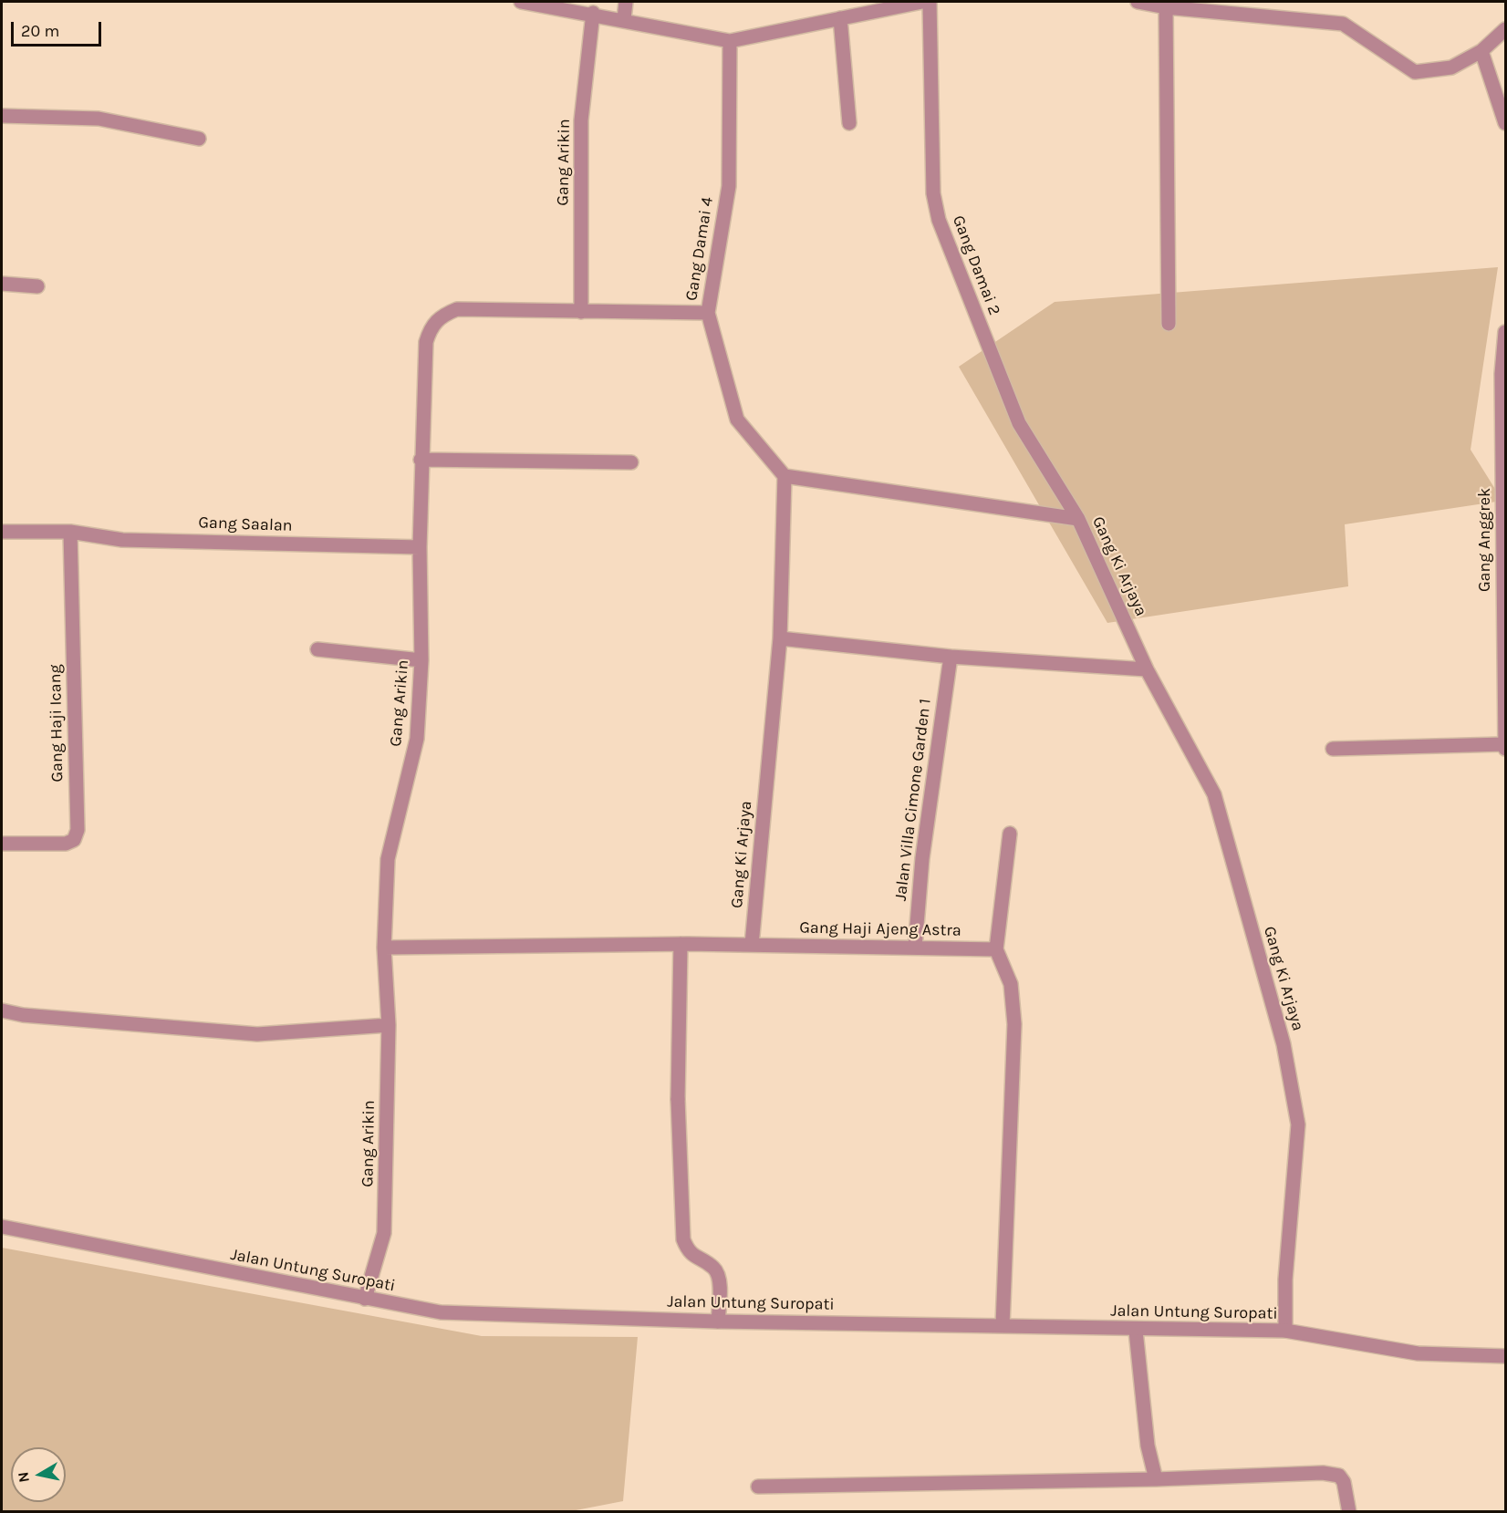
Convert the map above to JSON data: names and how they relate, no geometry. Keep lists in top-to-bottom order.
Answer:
{
  "streets": {
    "street": [
      "Gang Arikin",
      "Gang Damai 4",
      "Gang Damai 2",
      "Gang Saalan",
      "Gang Anggrek",
      "Gang Ki Arjaya",
      "Gang Haji Icang",
      "Jalan Villa Cimone Garden 1",
      "Gang Haji Ajeng Astra",
      "Jalan Untung Suropati"
    ]
  },
  "crossings": [
    ["Gang Arikin", "Gang Damai 4"],
    ["Gang Arikin", "Gang Saalan"],
    ["Gang Arikin", "Gang Haji Ajeng Astra"],
    ["Gang Arikin", "Jalan Untung Suropati"],
    ["Gang Damai 4", "Gang Ki Arjaya"],
    ["Gang Damai 2", "Gang Ki Arjaya"],
    ["Gang Saalan", "Gang Haji Icang"],
    ["Gang Ki Arjaya", "Gang Haji Ajeng Astra"],
    ["Gang Ki Arjaya", "Jalan Untung Suropati"],
    ["Jalan Villa Cimone Garden 1", "Gang Haji Ajeng Astra"]
  ],
  "scale_bar": "20 m",
  "north": "left"
}
